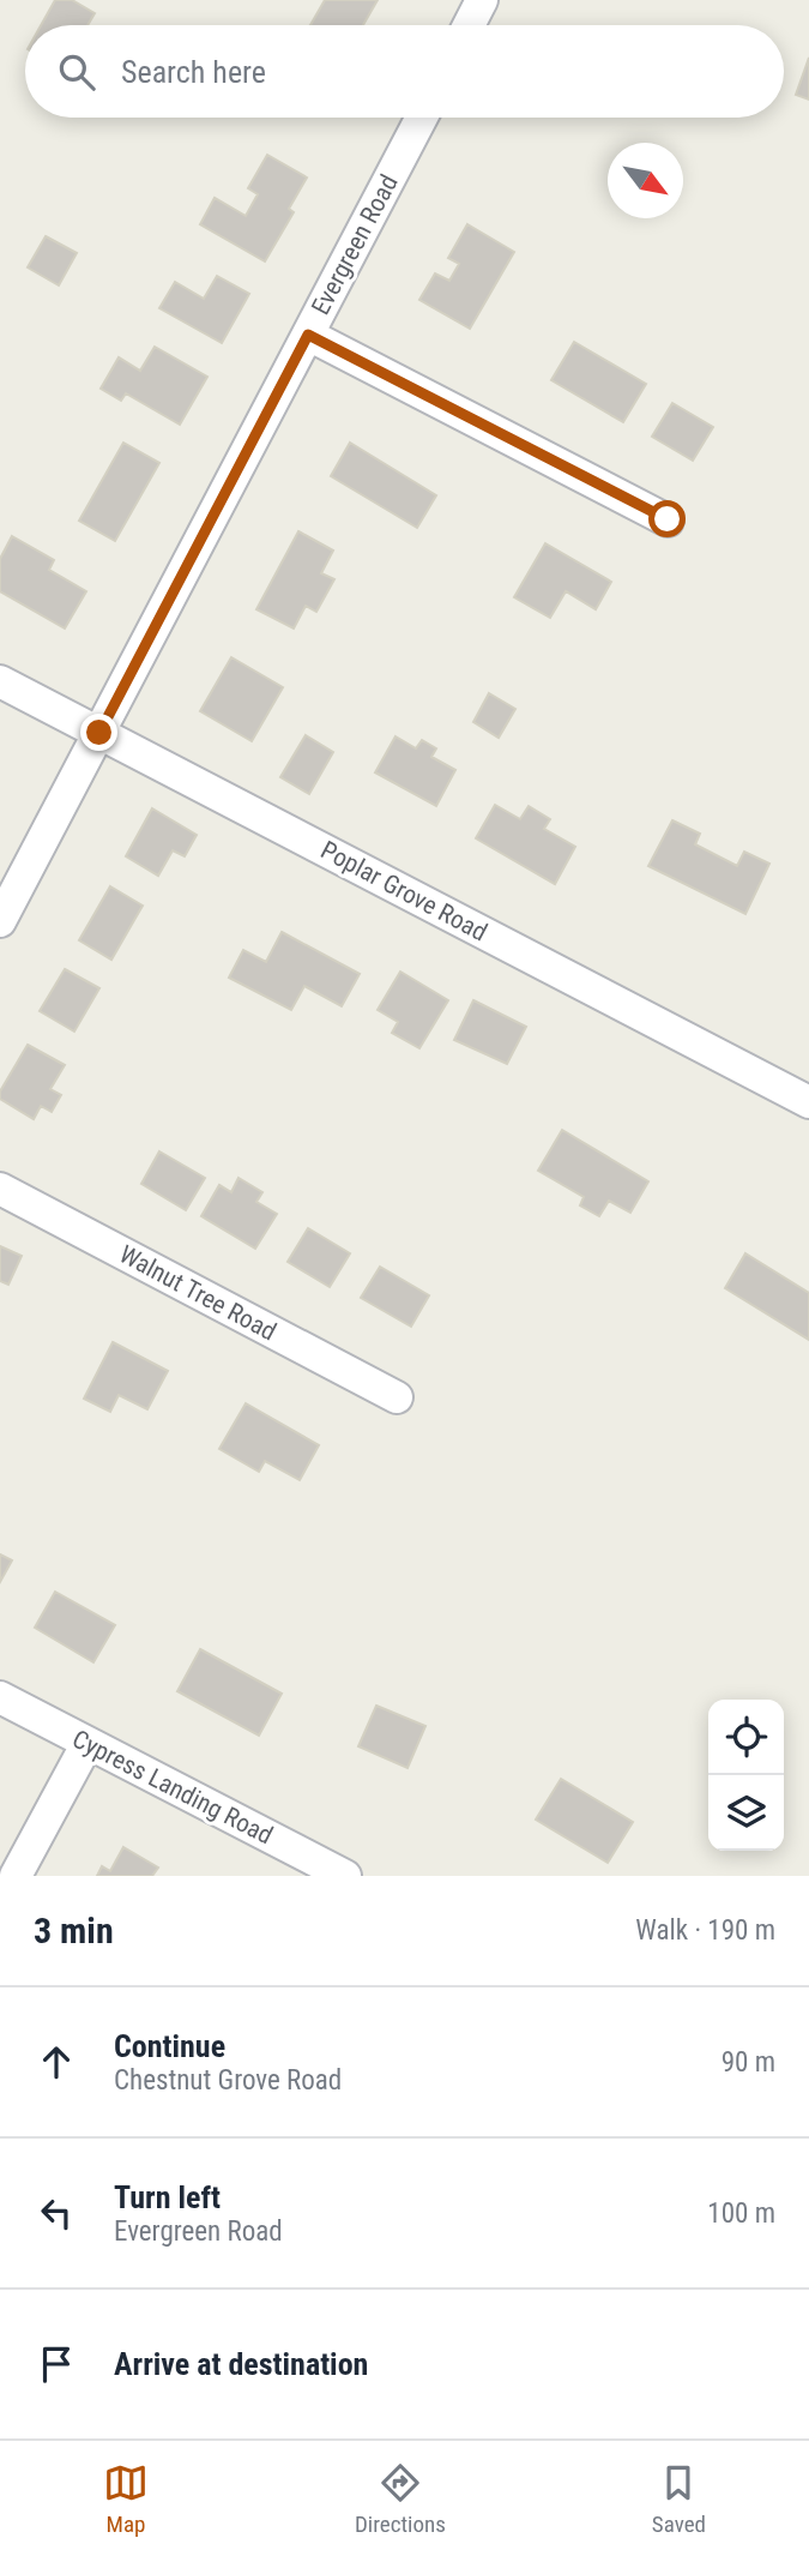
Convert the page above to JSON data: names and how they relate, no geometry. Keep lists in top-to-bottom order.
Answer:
{
  "streets": {
    "street": [
      "Evergreen Road",
      "Poplar Grove Road",
      "Walnut Tree Road",
      "Cypress Landing Road"
    ]
  },
  "crossings": [
    ["Evergreen Road", "Poplar Grove Road"]
  ],
  "north": "bottom right",
  "page": {
    "search": "Search here",
    "heading": ["3 min", "Walk · 190 m"],
    "list": [
      ["Continue", "Chestnut Grove Road", "90 m"],
      ["Turn left", "Evergreen Road", "100 m"],
      "Arrive at destination"
    ],
    "nav": ["Map", "Directions", "Saved"]
  }
}
